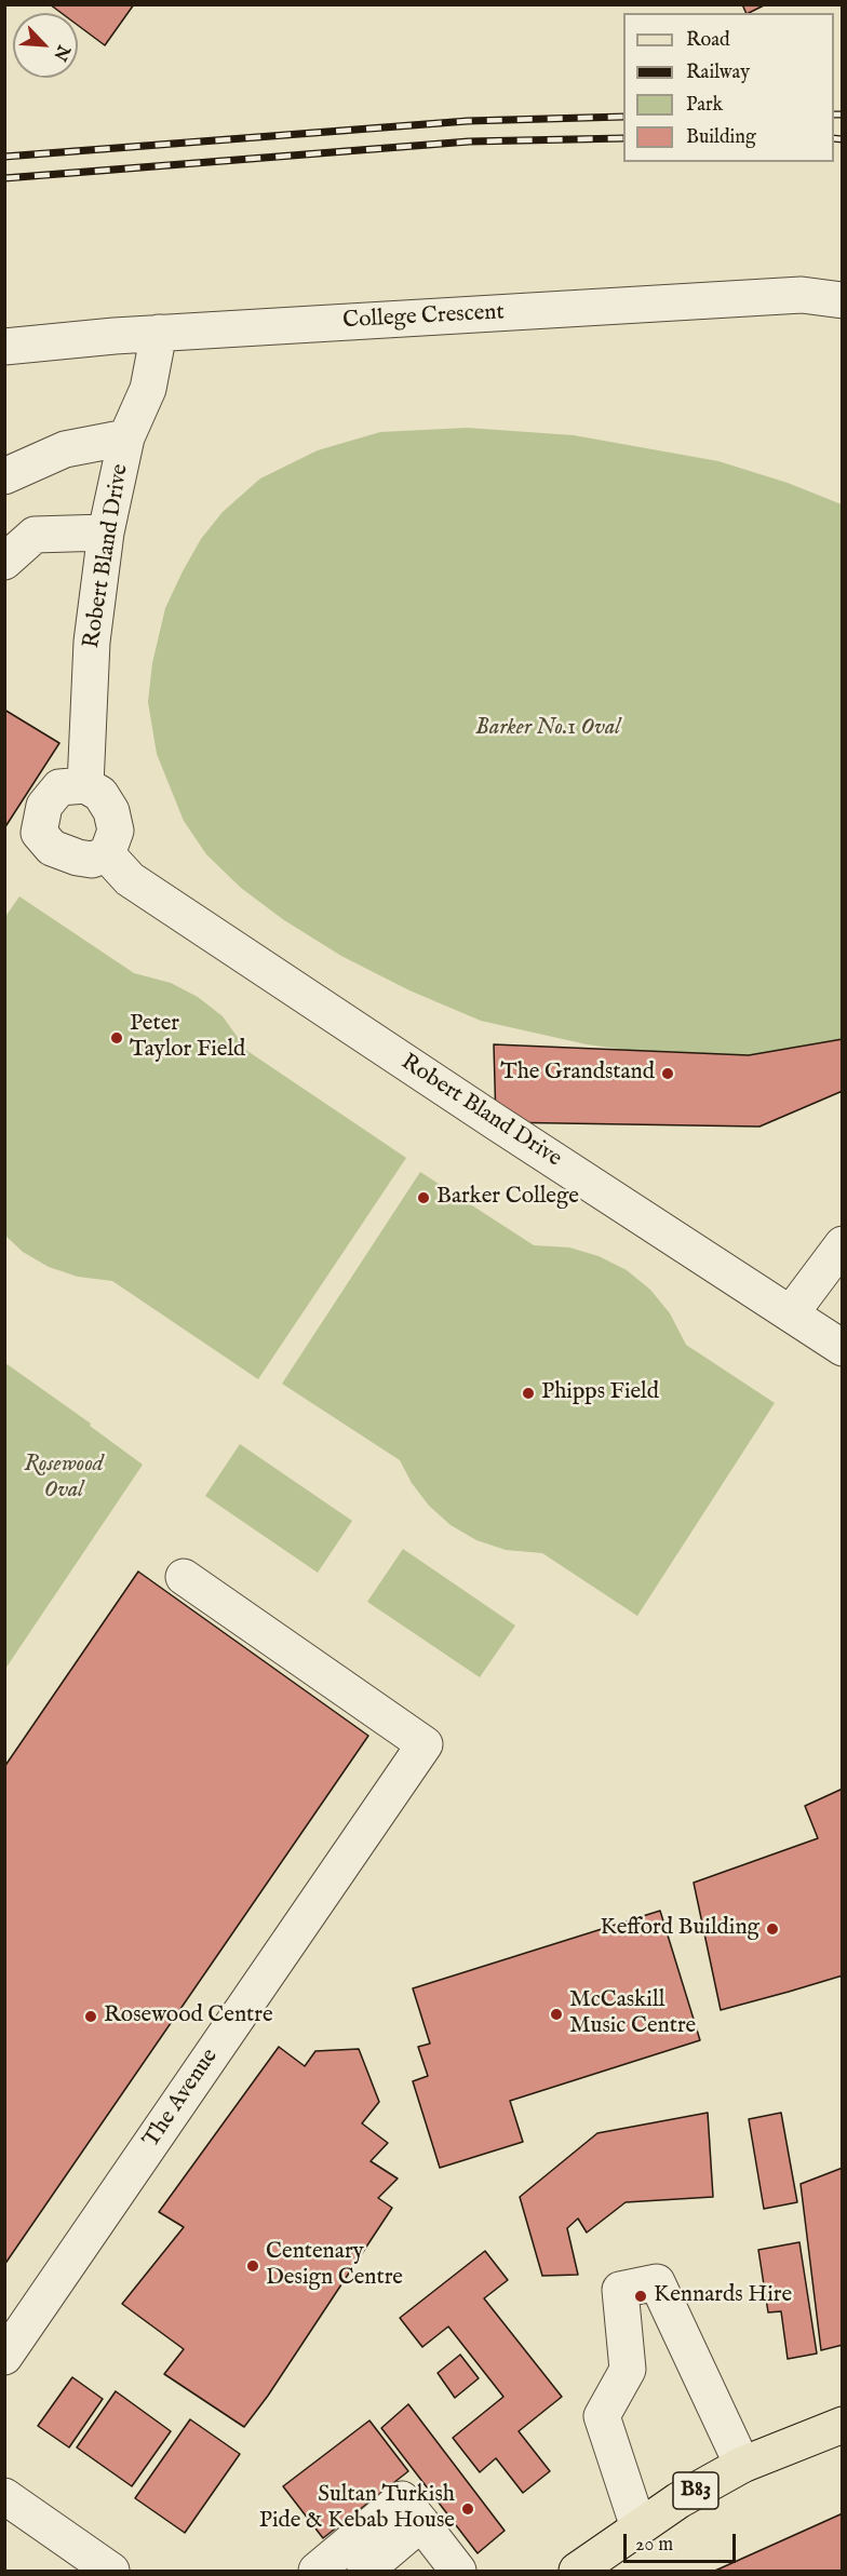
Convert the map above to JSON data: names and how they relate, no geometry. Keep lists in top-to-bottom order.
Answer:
{
  "streets": {
    "main road": ["B83"],
    "street": ["College Crescent", "Robert Bland Drive", "The Avenue"]
  },
  "crossings": [
    ["College Crescent", "Robert Bland Drive"]
  ],
  "parks": ["Barker No.1 Oval", "Rosewood Oval"],
  "places": [
    "Peter Taylor Field",
    "The Grandstand",
    "Barker College",
    "Phipps Field",
    "Kefford Building",
    "McCaskill Music Centre",
    "Rosewood Centre",
    "Centenary Design Centre",
    "Kennards Hire",
    "Sultan Turkish Pide & Kebab House"
  ],
  "legend": [
    "Road",
    "Railway",
    "Park",
    "Building"
  ],
  "scale_bar": "20 m",
  "north": "bottom right"
}
